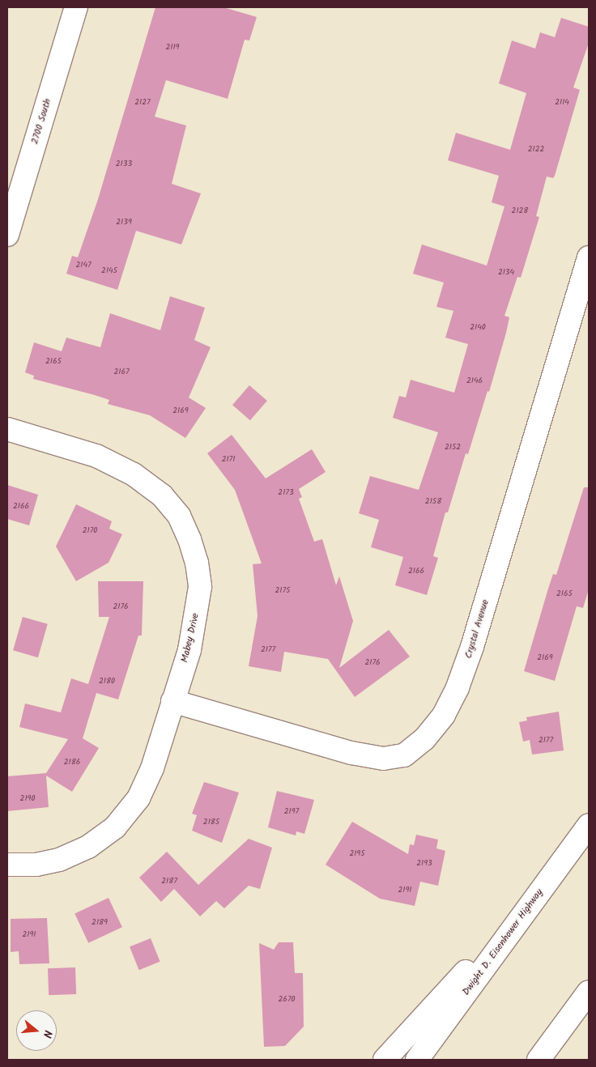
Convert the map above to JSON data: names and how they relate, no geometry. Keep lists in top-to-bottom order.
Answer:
{
  "streets": {
    "main road": [
      "2700 South",
      "Crystal Avenue",
      "Mabey Drive",
      "Dwight D. Eisenhower Highway"
    ]
  },
  "crossings": [
    ["Crystal Avenue", "Mabey Drive"]
  ],
  "house_numbers": [
    "2119",
    "2127",
    "2114",
    "2122",
    "2133",
    "2128",
    "2139",
    "2147",
    "2145",
    "2134",
    "2140",
    "2165",
    "2167",
    "2146",
    "2169",
    "2152",
    "2171",
    "2173",
    "2158",
    "2166",
    "2170",
    "2166",
    "2175",
    "2165",
    "2176",
    "2177",
    "2169",
    "2176",
    "2180",
    "2177",
    "2186",
    "2190",
    "2197",
    "2185",
    "2195",
    "2193",
    "2187",
    "2191",
    "2189",
    "2191",
    "2670"
  ],
  "north": "right"
}
